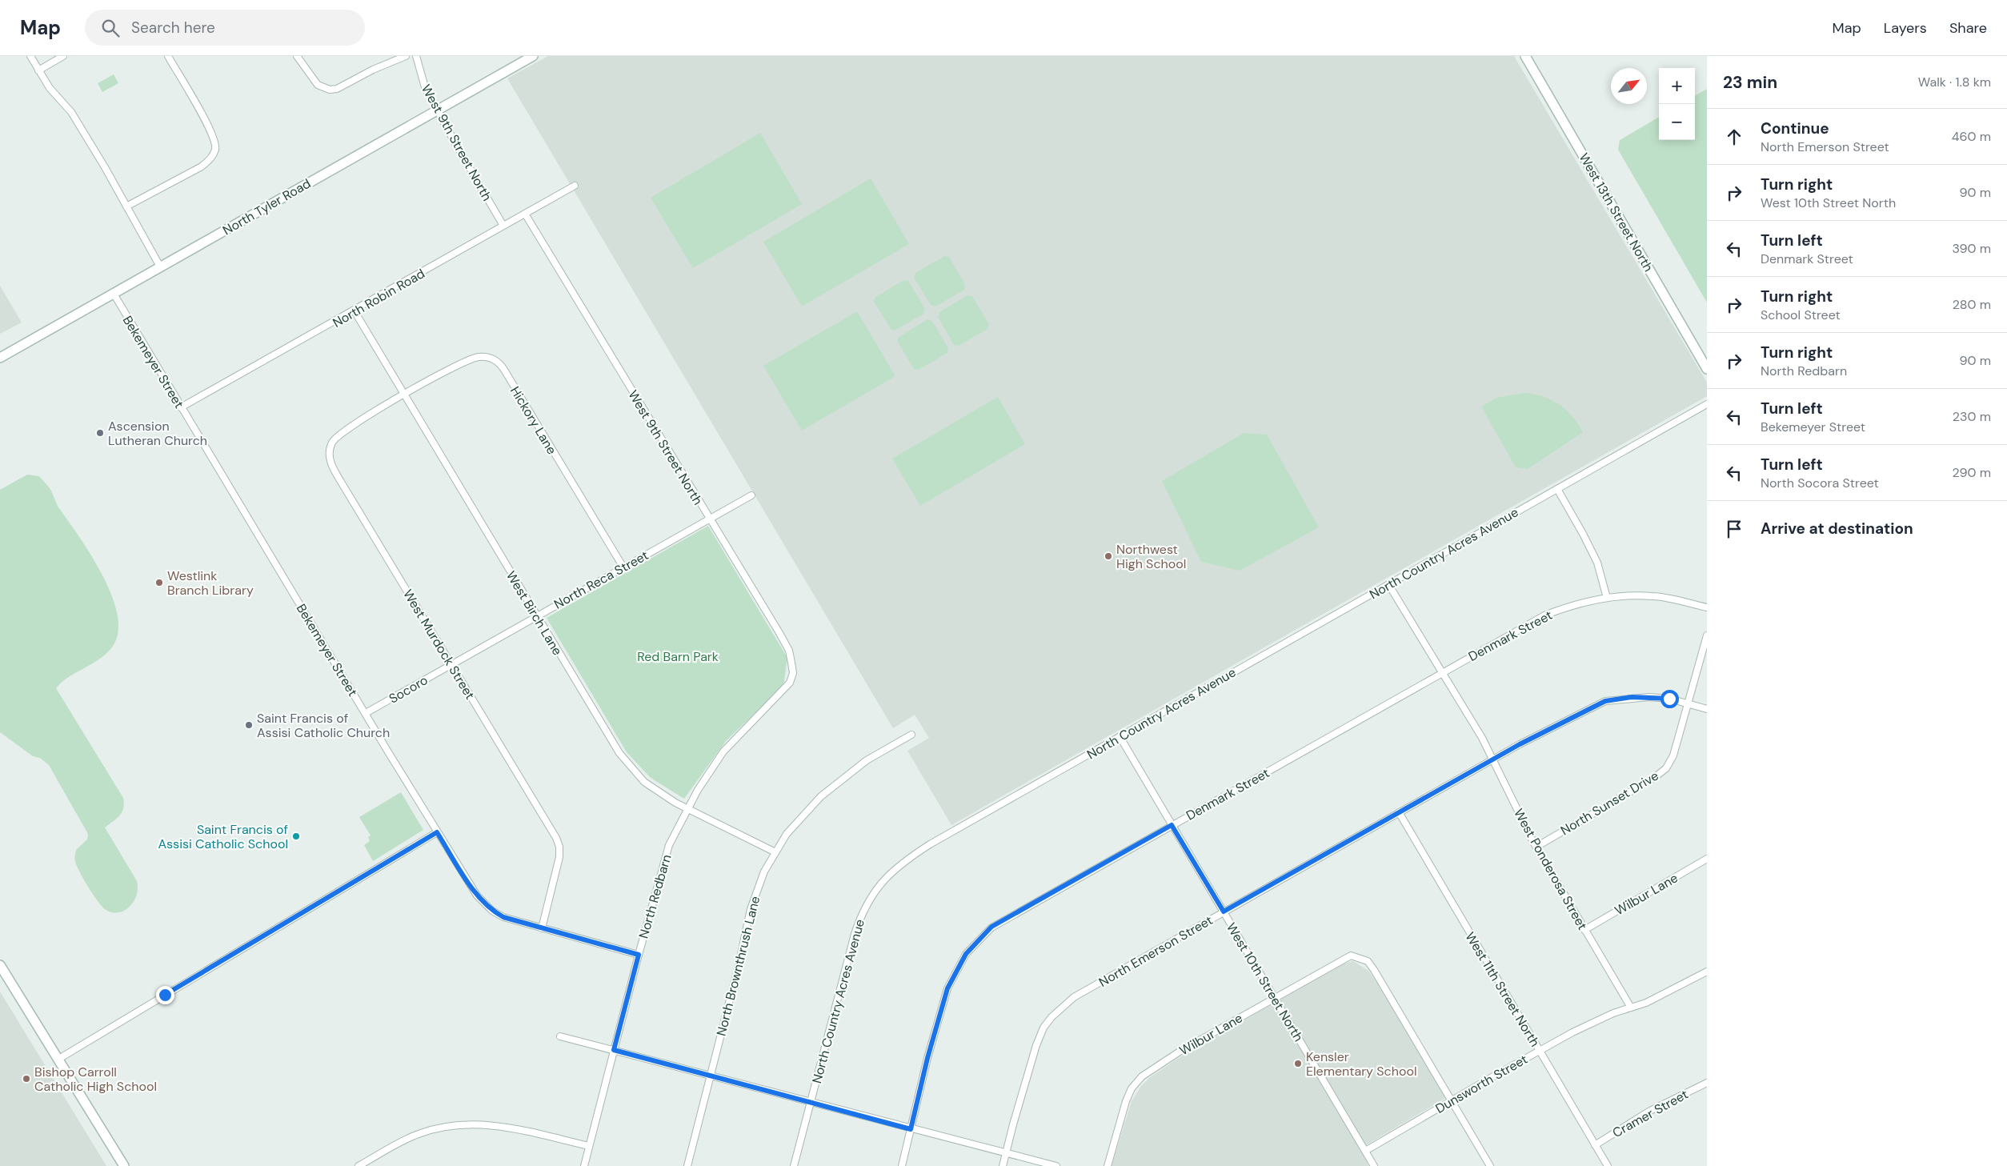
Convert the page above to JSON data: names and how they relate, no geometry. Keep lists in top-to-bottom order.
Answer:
{
  "streets": {
    "main road": ["North Tyler Road", "West 13th Street North"],
    "street": [
      "West 9th Street North",
      "North Robin Road",
      "Bekemeyer Street",
      "Hickory Lane",
      "North Country Acres Avenue",
      "North Reca Street",
      "West Birch Lane",
      "Denmark Street",
      "West Murdock Street",
      "Socoro",
      "North Sunset Drive",
      "West Ponderosa Street",
      "Wilbur Lane",
      "North Redbarn",
      "North Emerson Street",
      "North Brownthrush Lane",
      "West 10th Street North",
      "West 11th Street North",
      "Dunsworth Street",
      "Cramer Street"
    ]
  },
  "crossings": [
    ["West 9th Street North", "North Tyler Road"],
    ["West 9th Street North", "North Robin Road"],
    ["West 9th Street North", "North Reca Street"],
    ["West 9th Street North", "North Redbarn"],
    ["North Tyler Road", "Bekemeyer Street"],
    ["North Robin Road", "Bekemeyer Street"],
    ["North Robin Road", "West Birch Lane"],
    ["Bekemeyer Street", "West Murdock Street"],
    ["Bekemeyer Street", "Socoro"],
    ["Bekemeyer Street", "North Redbarn"],
    ["Hickory Lane", "North Reca Street"],
    ["Hickory Lane", "West Birch Lane"],
    ["Hickory Lane", "West Murdock Street"],
    ["North Country Acres Avenue", "West Ponderosa Street"],
    ["North Country Acres Avenue", "West 10th Street North"],
    ["North Reca Street", "West Birch Lane"],
    ["North Reca Street", "West Murdock Street"],
    ["North Reca Street", "Socoro"],
    ["West Birch Lane", "West Murdock Street"],
    ["West Birch Lane", "North Redbarn"],
    ["West Birch Lane", "North Brownthrush Lane"],
    ["Denmark Street", "West Ponderosa Street"],
    ["Denmark Street", "West 10th Street North"],
    ["West Murdock Street", "Socoro"],
    ["North Sunset Drive", "West Ponderosa Street"],
    ["North Sunset Drive", "North Emerson Street"],
    ["West Ponderosa Street", "Wilbur Lane"],
    ["West Ponderosa Street", "North Emerson Street"],
    ["West Ponderosa Street", "Dunsworth Street"],
    ["Wilbur Lane", "West 10th Street North"],
    ["Wilbur Lane", "Dunsworth Street"],
    ["North Emerson Street", "West 10th Street North"],
    ["North Emerson Street", "West 11th Street North"],
    ["West 10th Street North", "Dunsworth Street"],
    ["West 11th Street North", "Dunsworth Street"],
    ["West 11th Street North", "Cramer Street"]
  ],
  "parks": ["Red Barn Park"],
  "places": [
    "Ascension Lutheran Church",
    "Northwest High School",
    "Westlink Branch Library",
    "Saint Francis of Assisi Catholic Church",
    "Saint Francis of Assisi Catholic School",
    "Kensler Elementary School",
    "Bishop Carroll Catholic High School"
  ],
  "north": "top right",
  "page": {
    "header": "Map",
    "search": "Search here",
    "nav": ["Map", "Layers", "Share"],
    "heading": ["23 min", "Walk · 1.8 km"],
    "map_buttons": ["+", "−"],
    "list": [
      ["Continue", "North Emerson Street", "460 m"],
      ["Turn right", "West 10th Street North", "90 m"],
      ["Turn left", "Denmark Street", "390 m"],
      ["Turn right", "School Street", "280 m"],
      ["Turn right", "North Redbarn", "90 m"],
      ["Turn left", "Bekemeyer Street", "230 m"],
      ["Turn left", "North Socora Street", "290 m"],
      "Arrive at destination"
    ]
  }
}
